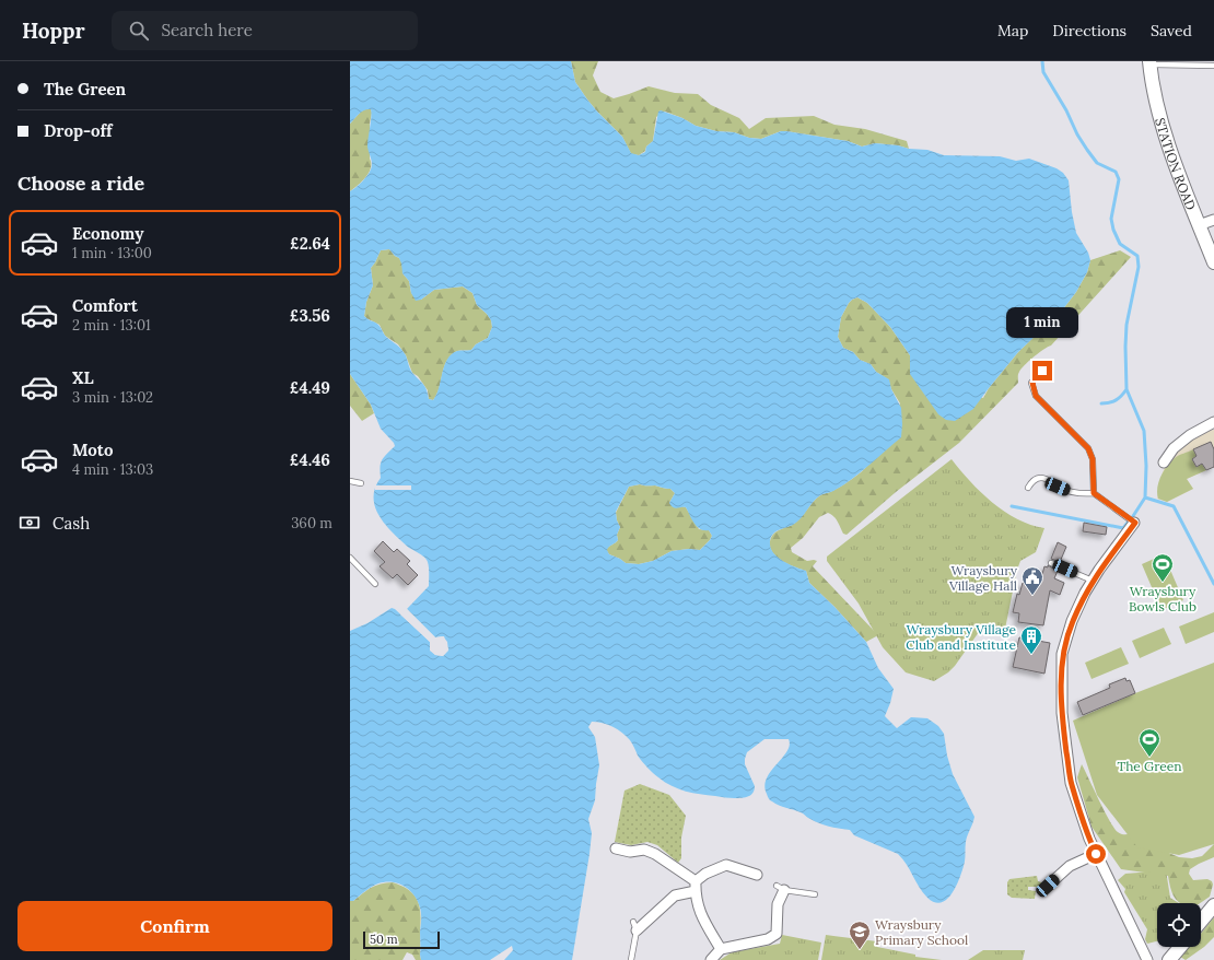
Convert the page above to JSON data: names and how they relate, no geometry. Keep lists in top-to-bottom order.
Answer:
{
  "streets": {
    "street": ["STATION ROAD"]
  },
  "places": {
    "sports": ["Wraysbury Bowls Club", "The Green"],
    "public building": ["Wraysbury Village Hall"],
    "building": ["Wraysbury Village Club and Institute"],
    "school or university": ["Wraysbury Primary School"]
  },
  "scale_bar": "50 m",
  "page": {
    "header": "Hoppr",
    "search": "Search here",
    "nav": ["Map", "Directions", "Saved"],
    "banner": ["The Green", "Drop-off"],
    "heading": "Choose a ride",
    "list": [
      {
        "name": "Economy",
        "note": "1 min · 13:00",
        "value": "£2.64"
      },
      {
        "name": "Comfort",
        "note": "2 min · 13:01",
        "value": "£3.56"
      },
      {
        "name": "XL",
        "note": "3 min · 13:02",
        "value": "£4.49"
      },
      {
        "name": "Moto",
        "note": "4 min · 13:03",
        "value": "£4.46"
      }
    ],
    "bubble": "1 min",
    "pay": ["Cash", "360 m"],
    "buttons": "Confirm",
    "scale": "50 m"
  }
}
